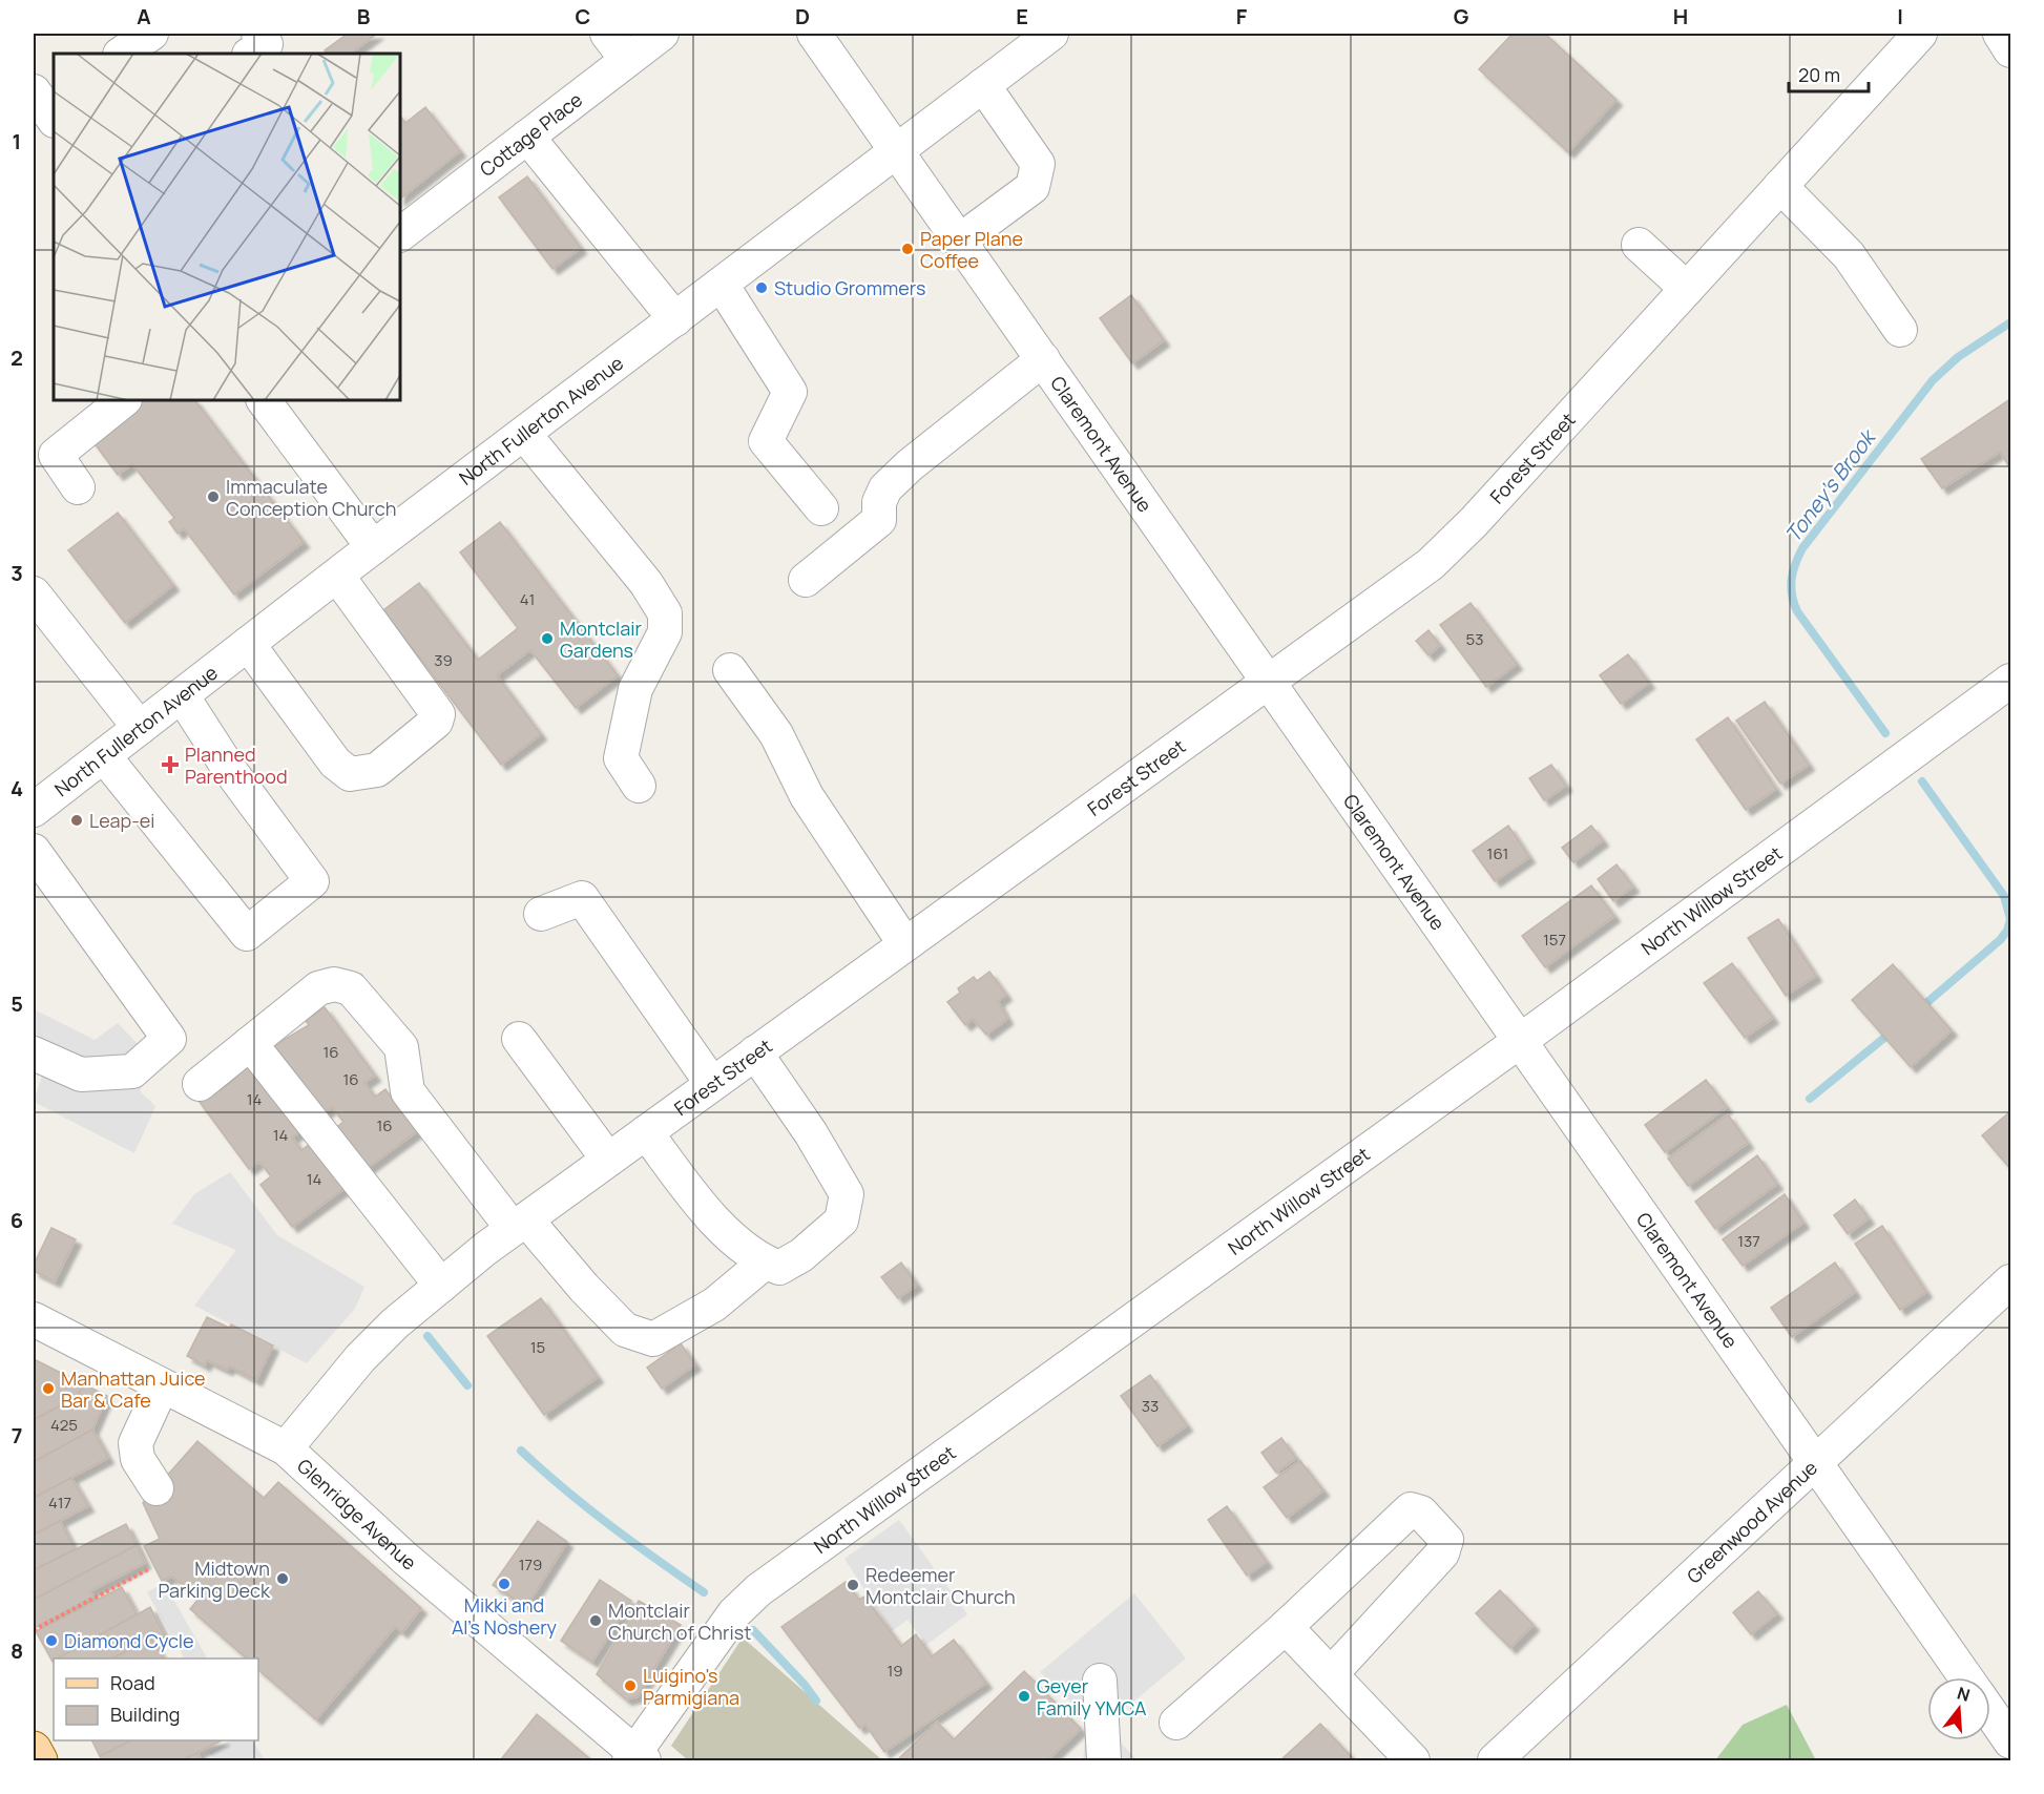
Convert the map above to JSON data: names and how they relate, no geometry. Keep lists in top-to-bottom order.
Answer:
{
  "streets": {
    "street": [
      "Cottage Place",
      "North Fullerton Avenue",
      "Claremont Avenue",
      "Forest Street",
      "North Willow Street",
      "Glenridge Avenue",
      "Greenwood Avenue"
    ]
  },
  "crossings": [
    ["North Fullerton Avenue", "Claremont Avenue"],
    ["Claremont Avenue", "Forest Street"],
    ["Claremont Avenue", "North Willow Street"],
    ["Claremont Avenue", "Greenwood Avenue"],
    ["Forest Street", "Glenridge Avenue"],
    ["North Willow Street", "Glenridge Avenue"]
  ],
  "water": ["Toney's Brook"],
  "places": {
    "other": [
      "Paper Plane Coffee",
      "Studio Grommers",
      "Immaculate Conception Church",
      "Montclair Gardens",
      "Leap-ei",
      "Manhattan Juice Bar & Cafe",
      "Midtown Parking Deck",
      "Mikki and Al's Noshery",
      "Redeemer Montclair Church",
      "Montclair Church of Christ",
      "Diamond Cycle",
      "Luigino's Parmigiana",
      "Geyer Family YMCA"
    ],
    "health": ["Planned Parenthood"]
  },
  "house_numbers": [
    "41",
    "53",
    "39",
    "161",
    "157",
    "16",
    "16",
    "14",
    "16",
    "14",
    "14",
    "137",
    "15",
    "33",
    "425",
    "417",
    "179",
    "19"
  ],
  "legend": ["Road", "Building"],
  "scale_bar": "20 m",
  "north": "top",
  "grid": {
    "columns": [
      "A",
      "B",
      "C",
      "D",
      "E",
      "F",
      "G",
      "H",
      "I"
    ],
    "rows": [
      "1",
      "2",
      "3",
      "4",
      "5",
      "6",
      "7",
      "8"
    ]
  }
}
